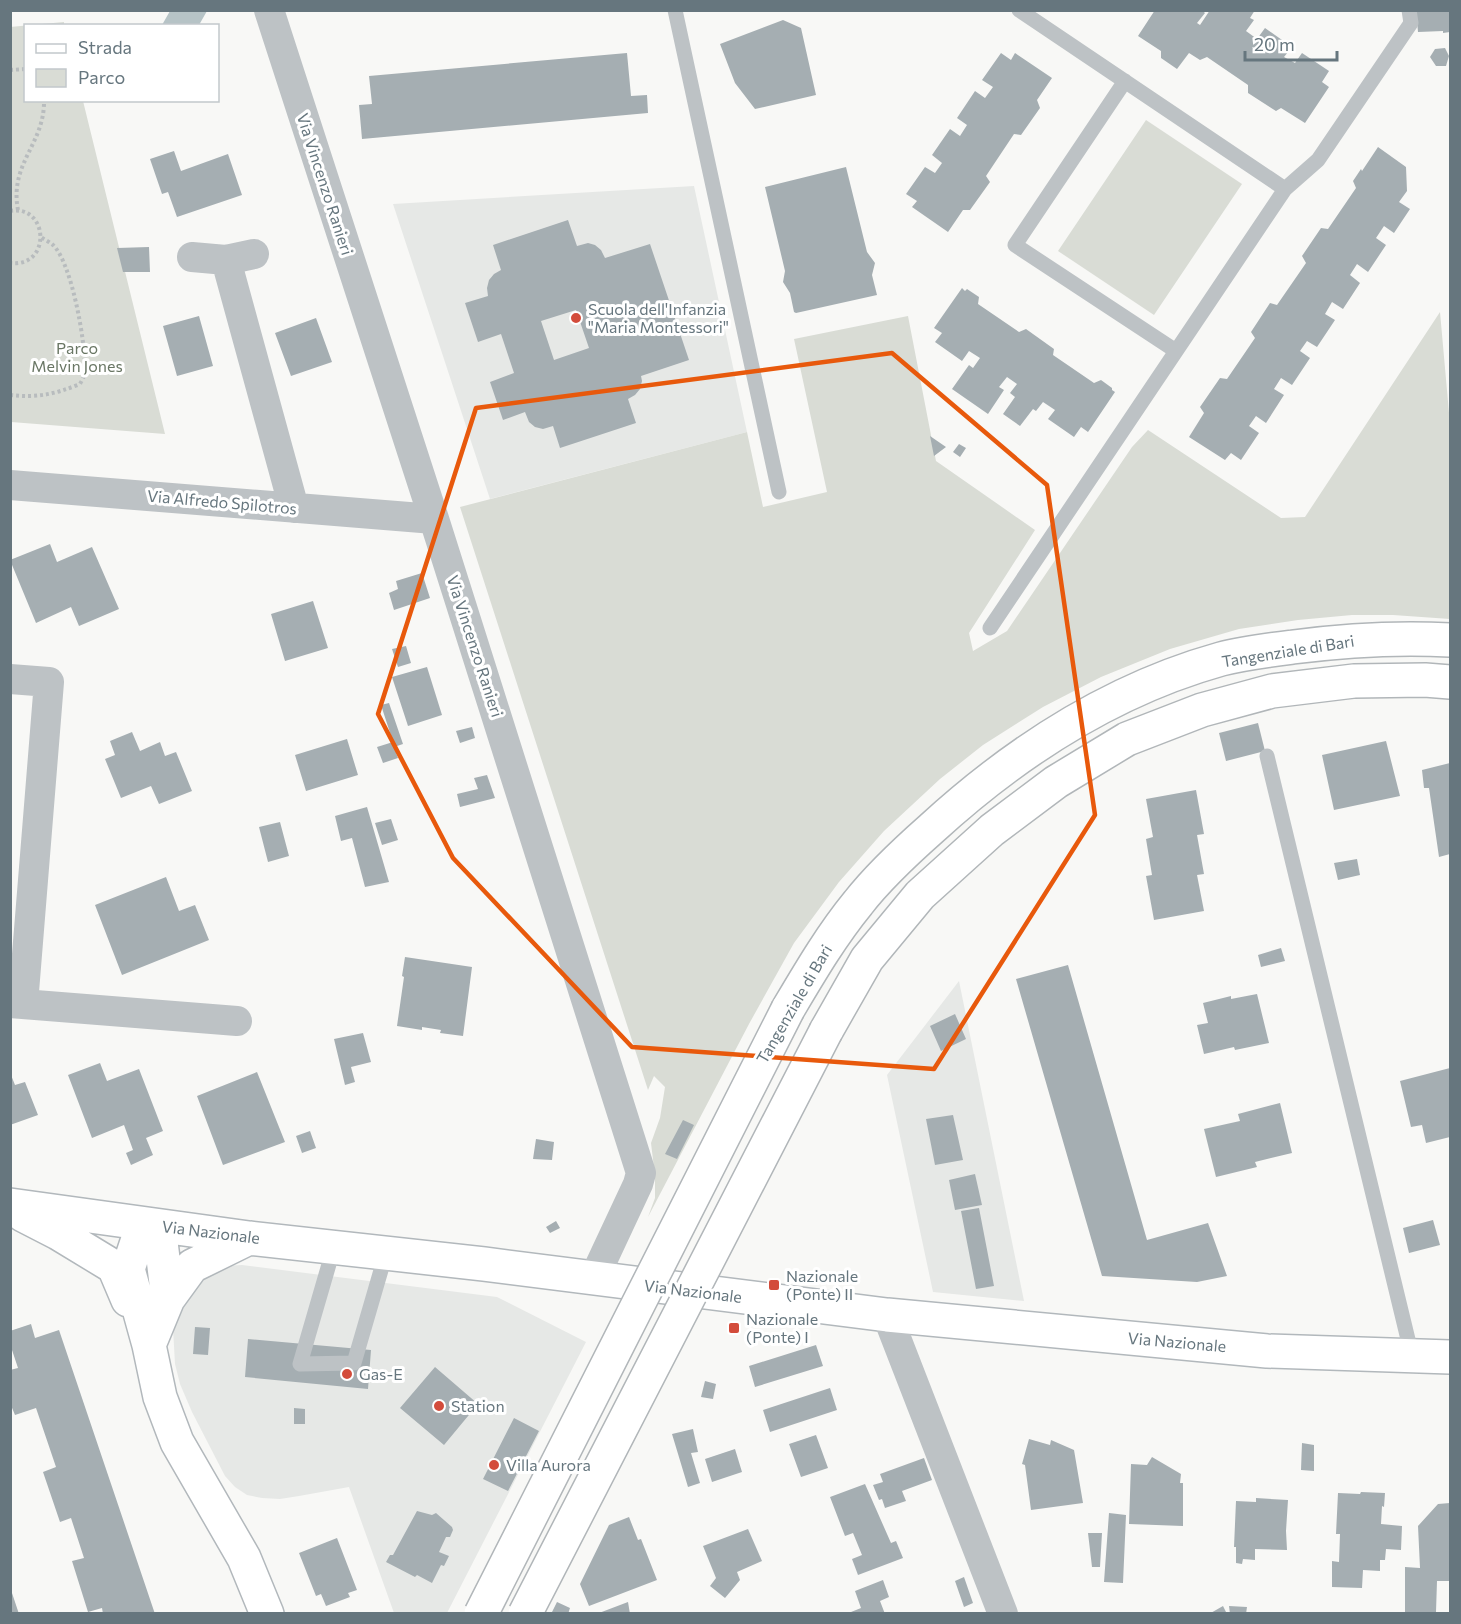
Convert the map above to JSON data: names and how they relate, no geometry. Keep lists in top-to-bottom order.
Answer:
{
  "streets": {
    "main road": ["Tangenziale di Bari", "Via Nazionale"],
    "street": ["Via Vincenzo Ranieri", "Via Alfredo Spilotros"]
  },
  "crossings": [
    ["Via Vincenzo Ranieri", "Via Alfredo Spilotros"],
    ["Via Vincenzo Ranieri", "Via Nazionale"]
  ],
  "parks": ["Parco Melvin Jones"],
  "places": {
    "other": [
      "Scuola dell'Infanzia \"Maria Montessori\"",
      "Gas-E",
      "Station",
      "Villa Aurora"
    ],
    "transit": ["Nazionale (Ponte) II", "Nazionale (Ponte) I"]
  },
  "legend": ["Strada", "Parco"],
  "scale_bar": "20 m"
}
